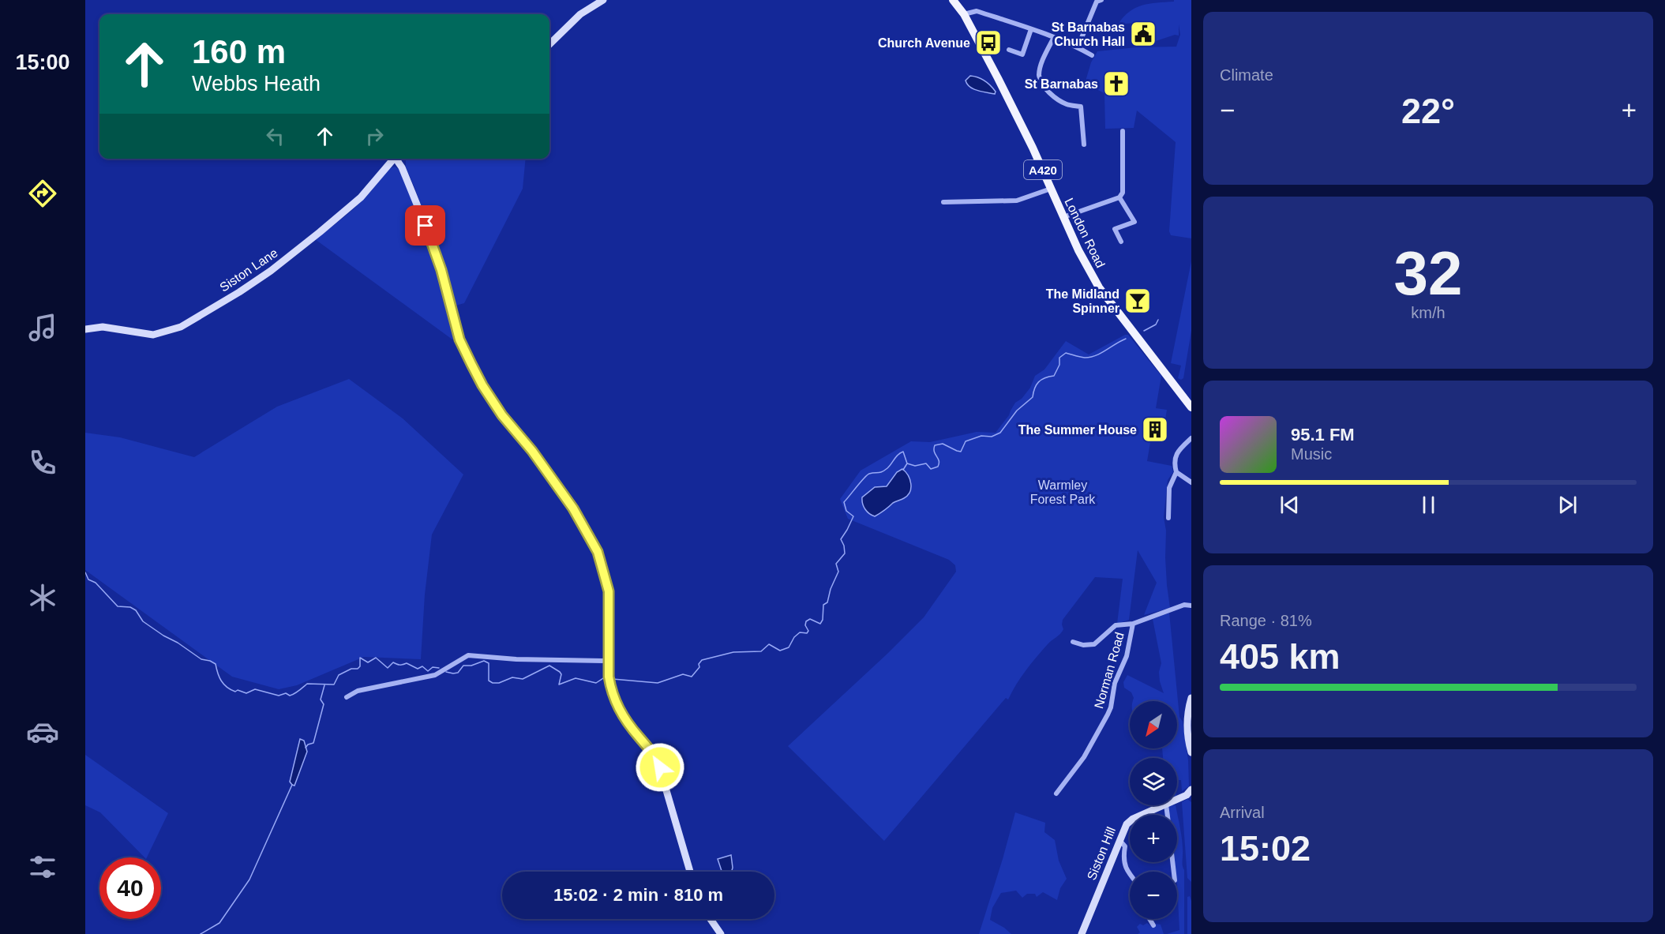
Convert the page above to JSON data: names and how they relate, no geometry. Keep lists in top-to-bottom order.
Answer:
{
  "streets": {
    "main road": ["A420", "London Road"],
    "street": ["Siston Lane", "Norman Road", "Siston Hill"]
  },
  "crossings": [
    ["A420", "London Road"]
  ],
  "parks": ["Warmley Forest Park"],
  "places": {
    "public building": ["St Barnabas Church Hall"],
    "bus stop": ["Church Avenue"],
    "church": ["St Barnabas"],
    "bar": ["The Midland Spinner"],
    "building": ["The Summer House"]
  },
  "north": "bottom left",
  "page": {
    "tabs": "15:00",
    "tile": [
      "Climate",
      ["32", "km/h"],
      ["Range · 81%", "405 km"],
      ["Arrival", "15:02"]
    ],
    "turn": ["160 m", "Webbs Heath"],
    "heat": ["−", "22°", "+"],
    "song": ["95.1 FM", "Music"],
    "map_buttons": ["+", "−"],
    "limit": "40",
    "trip": "15:02 · 2 min · 810 m"
  }
}
